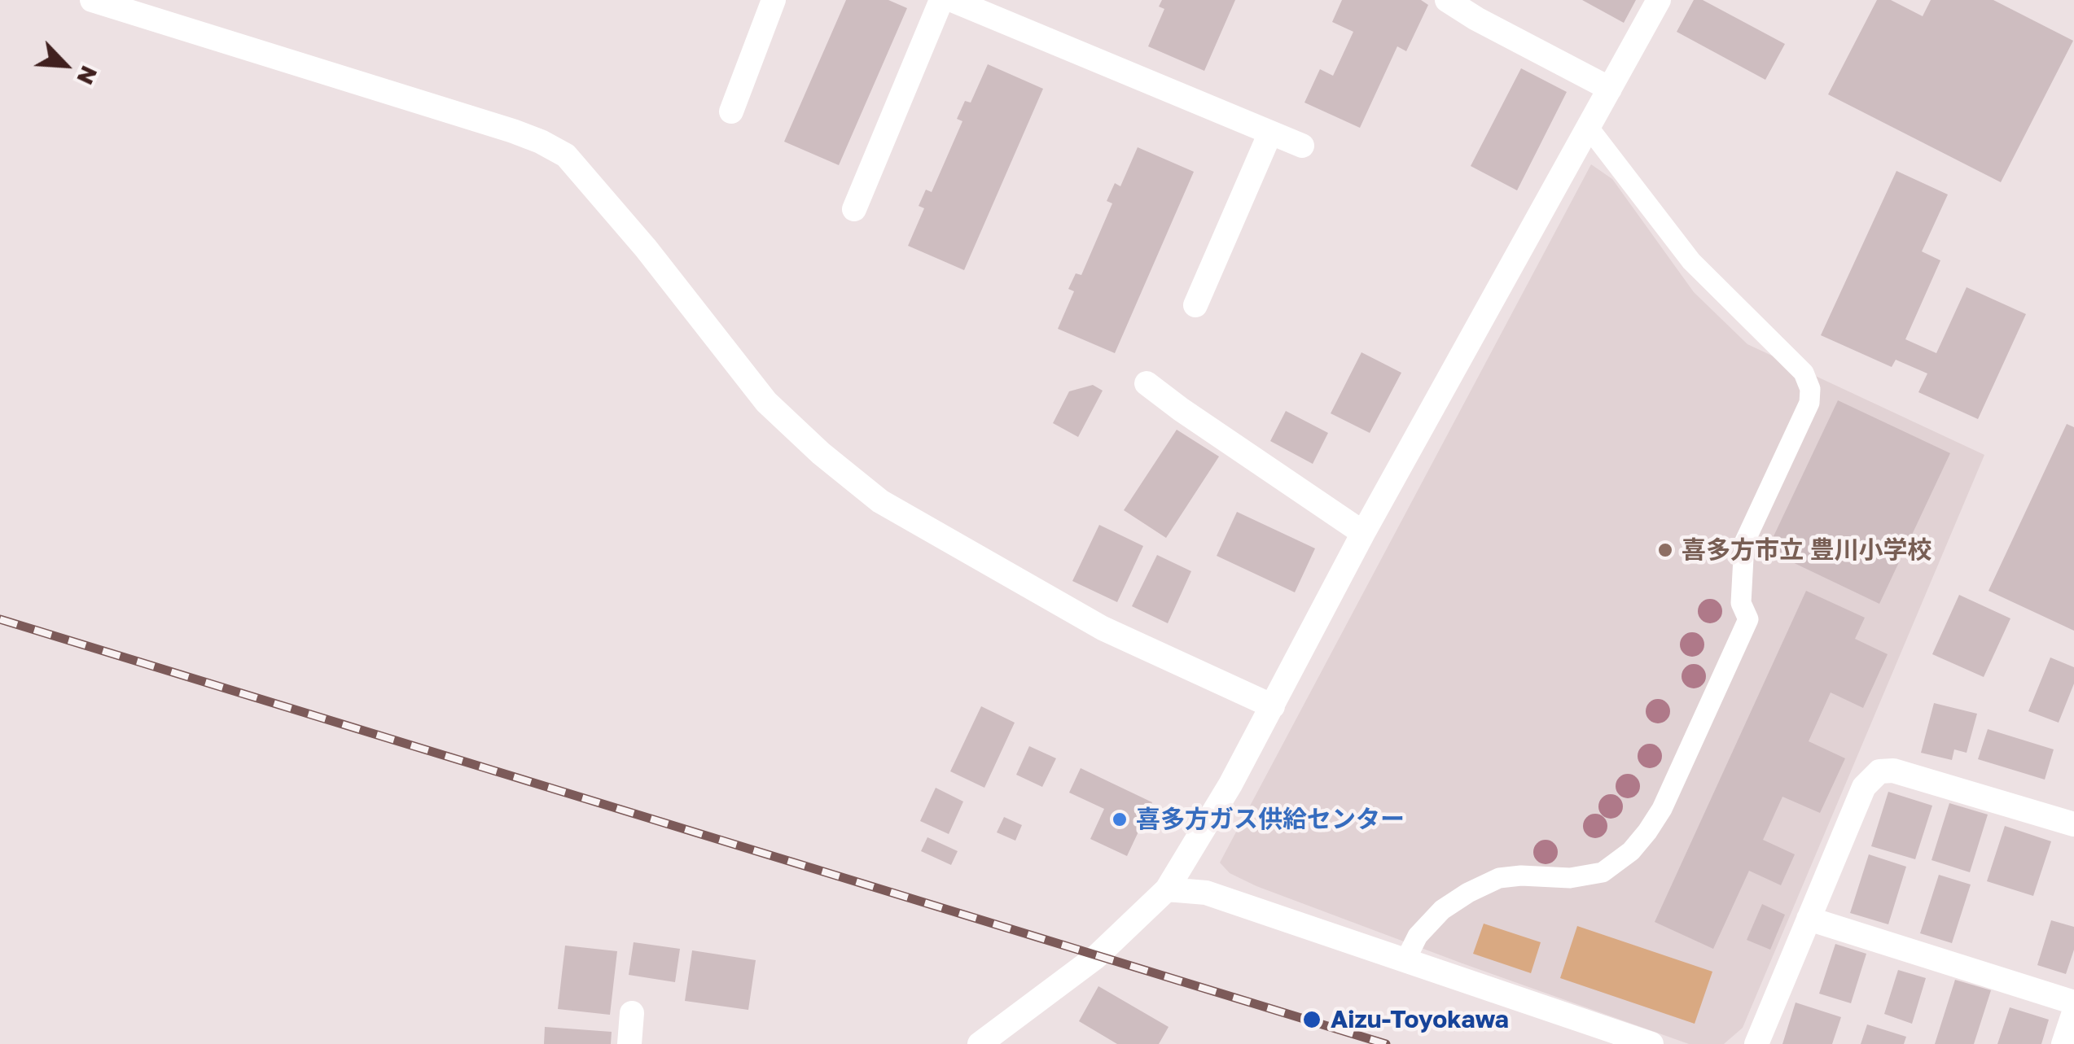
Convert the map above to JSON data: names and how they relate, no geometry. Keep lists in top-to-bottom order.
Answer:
{
  "places": ["喜多方市立 豊川小学校", "喜多方ガス供給センター", "Aizu-Toyokawa"],
  "north": "bottom right"
}
